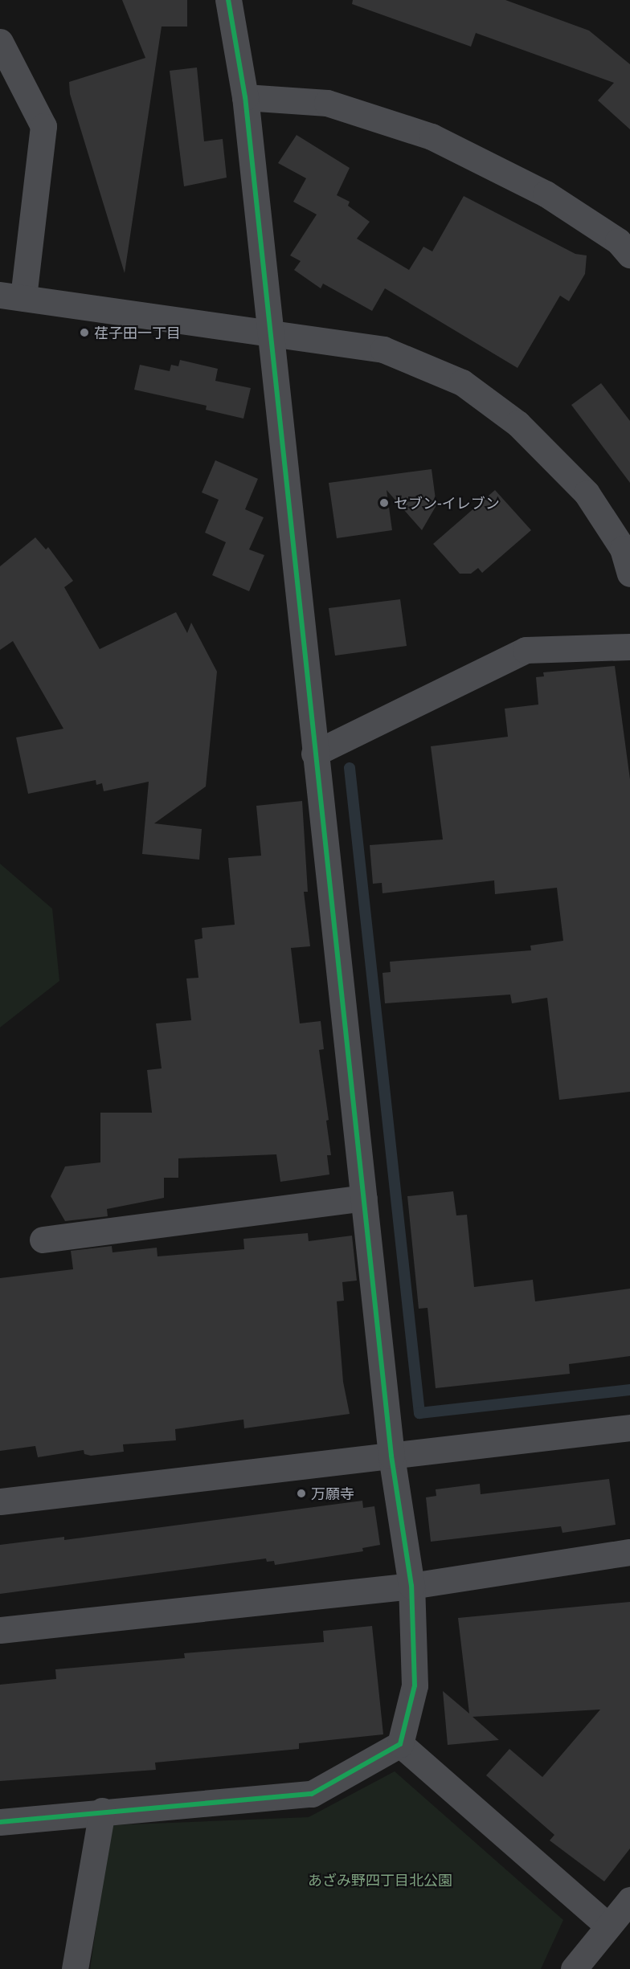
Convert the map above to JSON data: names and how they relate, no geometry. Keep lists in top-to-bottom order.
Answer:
{
  "parks": ["あざみ野四丁目北公園"],
  "places": ["荏子田一丁目", "セブン-イレブン", "万願寺"]
}
